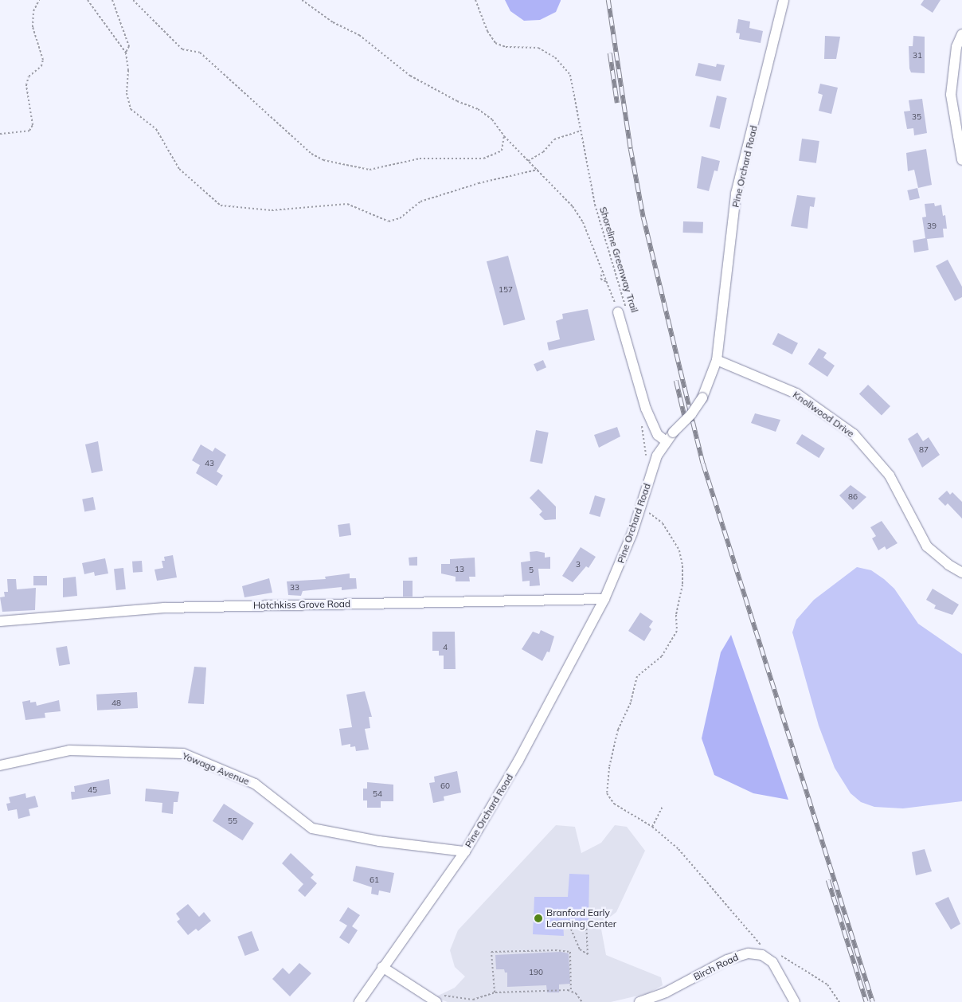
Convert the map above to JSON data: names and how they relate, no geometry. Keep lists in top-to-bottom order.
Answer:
{
  "streets": {
    "street": [
      "Pine Orchard Road",
      "Knollwood Drive",
      "Hotchkiss Grove Road",
      "Yowago Avenue",
      "Birch Road"
    ],
    "path": ["Shoreline Greenway Trail"]
  },
  "crossings": [
    ["Pine Orchard Road", "Knollwood Drive"],
    ["Pine Orchard Road", "Hotchkiss Grove Road"],
    ["Pine Orchard Road", "Yowago Avenue"]
  ],
  "places": ["Branford Early Learning Center"],
  "house_numbers": [
    "31",
    "35",
    "39",
    "157",
    "87",
    "43",
    "86",
    "3",
    "13",
    "5",
    "33",
    "4",
    "48",
    "60",
    "45",
    "54",
    "55",
    "61",
    "190"
  ]
}
